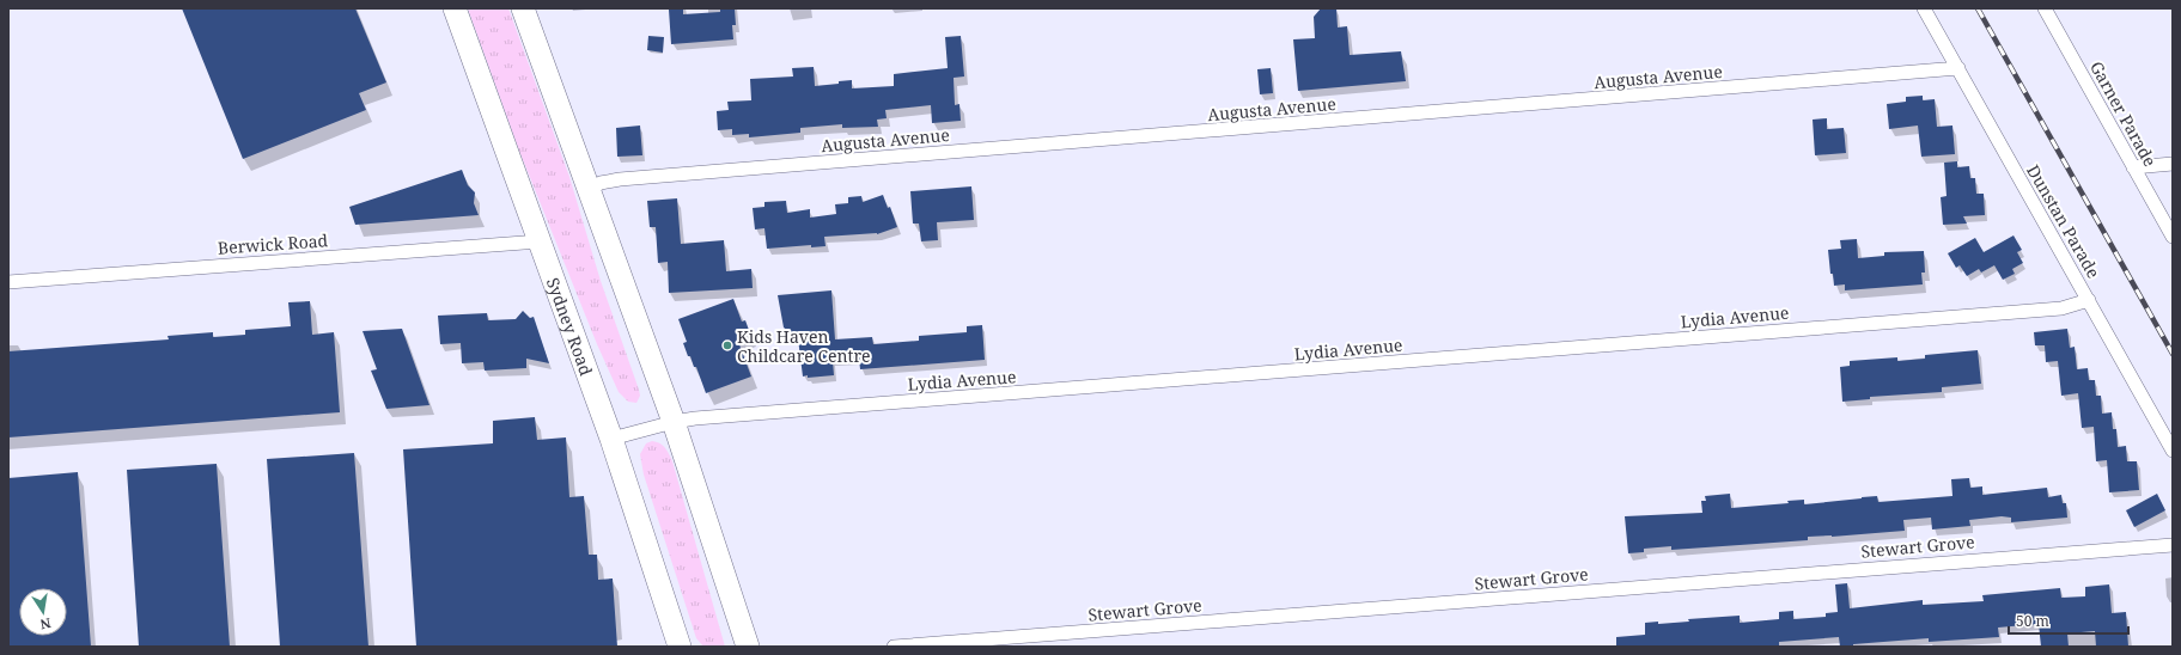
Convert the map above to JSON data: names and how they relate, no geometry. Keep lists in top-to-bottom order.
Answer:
{
  "streets": {
    "highway": ["Sydney Road"],
    "street": [
      "Augusta Avenue",
      "Garner Parade",
      "Dunstan Parade",
      "Berwick Road",
      "Lydia Avenue",
      "Stewart Grove"
    ]
  },
  "crossings": [
    ["Augusta Avenue", "Dunstan Parade"],
    ["Dunstan Parade", "Lydia Avenue"],
    ["Berwick Road", "Sydney Road"],
    ["Lydia Avenue", "Sydney Road"]
  ],
  "places": ["Kids Haven Childcare Centre"],
  "scale_bar": "50 m",
  "north": "bottom"
}
